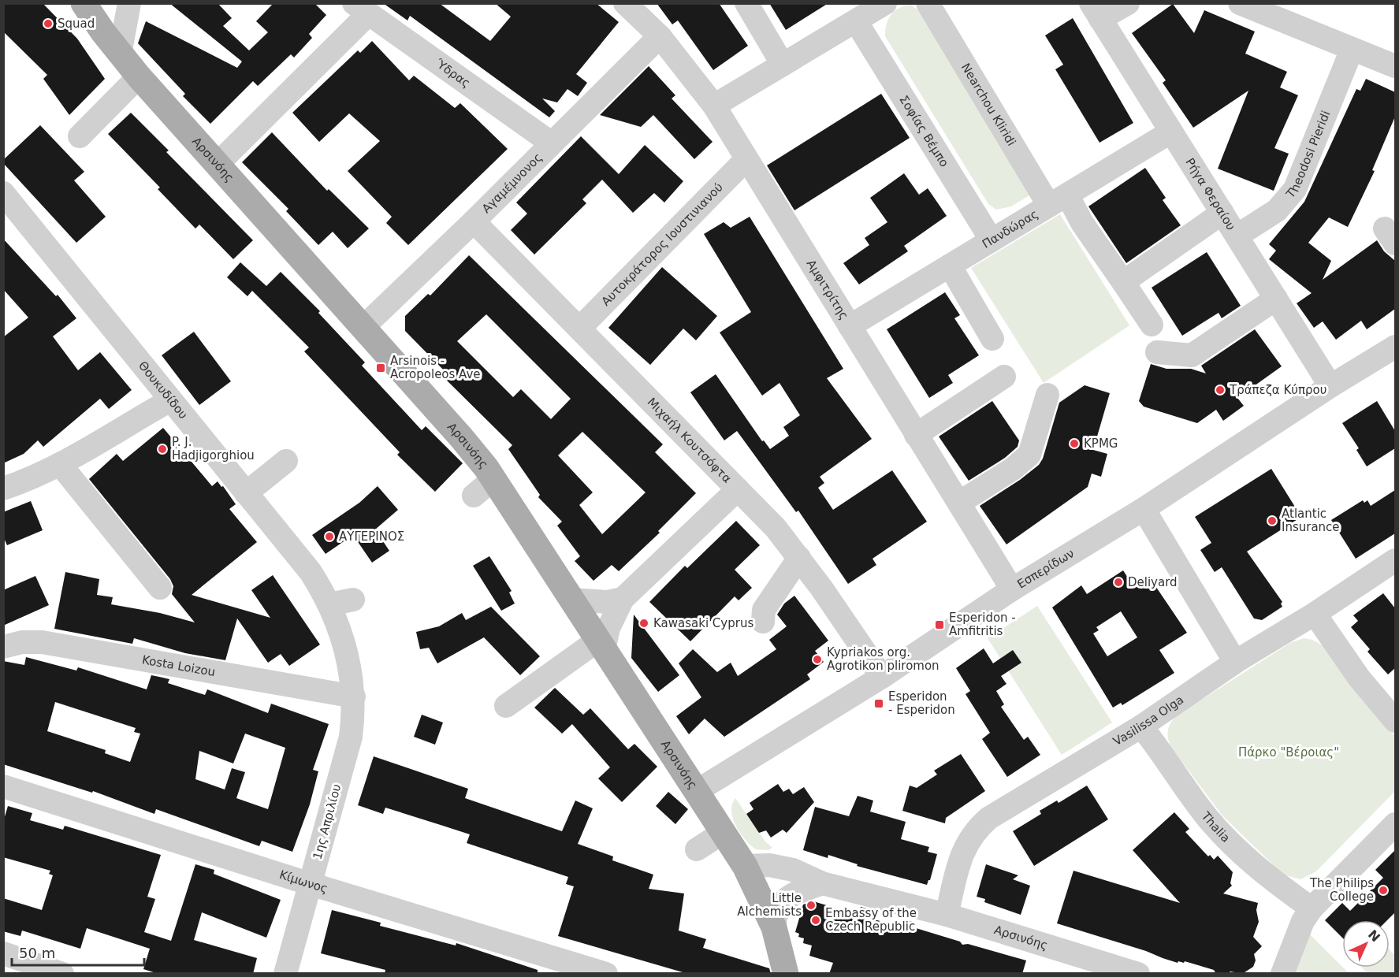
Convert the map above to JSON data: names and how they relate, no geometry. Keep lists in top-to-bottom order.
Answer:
{
  "streets": {
    "main road": ["Αρσινόης"],
    "street": [
      "Ύδρας",
      "Nearchou Kliridi",
      "Σοφίας Βέμπο",
      "Theodosi Pieridi",
      "Αγαμέμνονος",
      "Ρήγα Φεραίου",
      "Πανδώρας",
      "Αυτοκράτορος Ιουστινιανού",
      "Αμφιτρίτης",
      "Θουκυδίδου",
      "Μιχαήλ Κουτσόφτα",
      "Εσπερίδων",
      "Kosta Loizou",
      "Vasilissa Olga",
      "1ης Απριλίου",
      "Thalia",
      "Κίμωνος"
    ]
  },
  "crossings": [
    ["Ύδρας", "Αγαμέμνονος"],
    ["Nearchou Kliridi", "Πανδώρας"],
    ["Σοφίας Βέμπο", "Πανδώρας"],
    ["Theodosi Pieridi", "Ρήγα Φεραίου"],
    ["Αρσινόης", "Αγαμέμνονος"],
    ["Αρσινόης", "Εσπερίδων"],
    ["Αρσινόης", "Vasilissa Olga"],
    ["Αγαμέμνονος", "Αμφιτρίτης"],
    ["Αγαμέμνονος", "Μιχαήλ Κουτσόφτα"],
    ["Ρήγα Φεραίου", "Πανδώρας"],
    ["Ρήγα Φεραίου", "Εσπερίδων"],
    ["Πανδώρας", "Αμφιτρίτης"],
    ["Αυτοκράτορος Ιουστινιανού", "Αμφιτρίτης"],
    ["Αυτοκράτορος Ιουστινιανού", "Μιχαήλ Κουτσόφτα"],
    ["Αμφιτρίτης", "Εσπερίδων"],
    ["Θουκυδίδου", "Kosta Loizou"],
    ["Θουκυδίδου", "1ης Απριλίου"],
    ["Μιχαήλ Κουτσόφτα", "Εσπερίδων"],
    ["Kosta Loizou", "1ης Απριλίου"],
    ["Vasilissa Olga", "Thalia"],
    ["1ης Απριλίου", "Κίμωνος"]
  ],
  "parks": ["Πάρκο \"Βέροιας\""],
  "places": {
    "other": [
      "Squad",
      "Τράπεζα Κύπρου",
      "KPMG",
      "P. J. Hadjigorghiou",
      "Atlantic Insurance",
      "ΑΥΓΕΡΙΝΟΣ",
      "Deliyard",
      "Kawasaki Cyprus",
      "Kypriakos org. Agrotikon pliromon",
      "The Philips College",
      "Little Alchemists",
      "Embassy of the Czech Republic"
    ],
    "transit": ["Arsinois - Acropoleos Ave", "Esperidon - Amfitritis", "Esperidon - Esperidon"]
  },
  "scale_bar": "50 m",
  "north": "top right"
}
